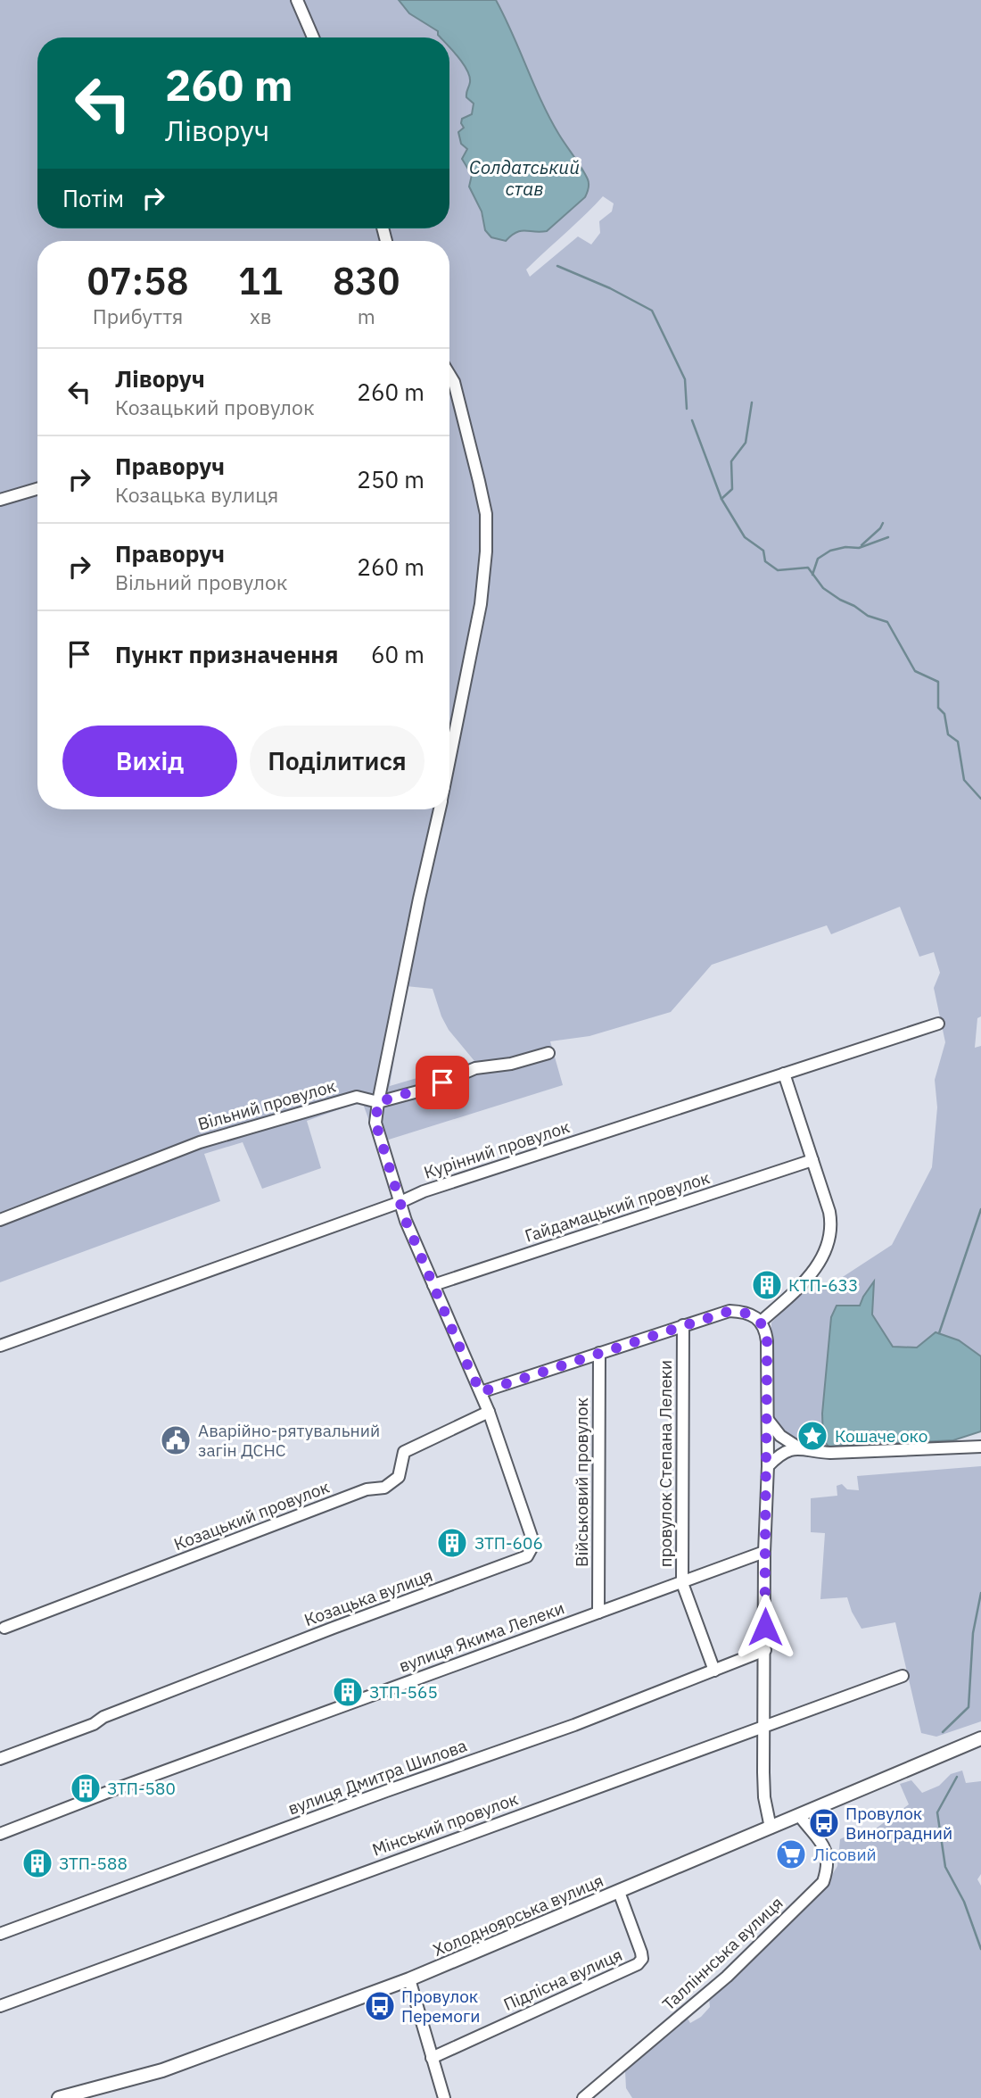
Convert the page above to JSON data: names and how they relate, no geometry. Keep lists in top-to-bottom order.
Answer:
{
  "streets": {
    "main road": ["Холодноярська вулиця"],
    "street": [
      "Вільний провулок",
      "Курінний провулок",
      "Гайдамацький провулок",
      "провулок Степана Лелеки",
      "Військовий провулок",
      "Козацький провулок",
      "Козацька вулиця",
      "вулиця Якима Лелеки",
      "вулиця Дмитра Шилова",
      "Мінський провулок",
      "Талліннська вулиця",
      "Підлісна вулиця"
    ]
  },
  "crossings": [
    ["Вільний провулок", "Козацька вулиця"],
    ["Курінний провулок", "Козацька вулиця"],
    ["Гайдамацький провулок", "Козацька вулиця"],
    ["провулок Степана Лелеки", "вулиця Якима Лелеки"],
    ["провулок Степана Лелеки", "вулиця Дмитра Шилова"],
    ["Військовий провулок", "вулиця Якима Лелеки"],
    ["Козацький провулок", "Козацька вулиця"],
    ["Холодноярська вулиця", "Талліннська вулиця"],
    ["Холодноярська вулиця", "Підлісна вулиця"]
  ],
  "water": ["Солдатський став"],
  "places": {
    "building": [
      "КТП-633",
      "ЗТП-606",
      "ЗТП-565",
      "ЗТП-580",
      "ЗТП-588"
    ],
    "place": ["Кошаче око"],
    "public building": ["Аварійно-рятувальний загін ДСНС"],
    "bus stop": ["Провулок Виноградний", "Провулок Перемоги"],
    "supermarket": ["Лісовий"]
  },
  "page": {
    "turn": ["260 m", "Ліворуч"],
    "then": "Потім",
    "eta": [
      "07:58",
      "Прибуття",
      "11",
      "хв",
      "830",
      "m"
    ],
    "list": [
      {
        "name": "Ліворуч",
        "note": "Козацький провулок",
        "value": "260 m"
      },
      {
        "name": "Праворуч",
        "note": "Козацька вулиця",
        "value": "250 m"
      },
      {
        "name": "Праворуч",
        "note": "Вільний провулок",
        "value": "260 m"
      },
      {
        "name": "Пункт призначення",
        "value": "60 m"
      }
    ],
    "buttons": ["Вихід", "Поділитися"]
  }
}
